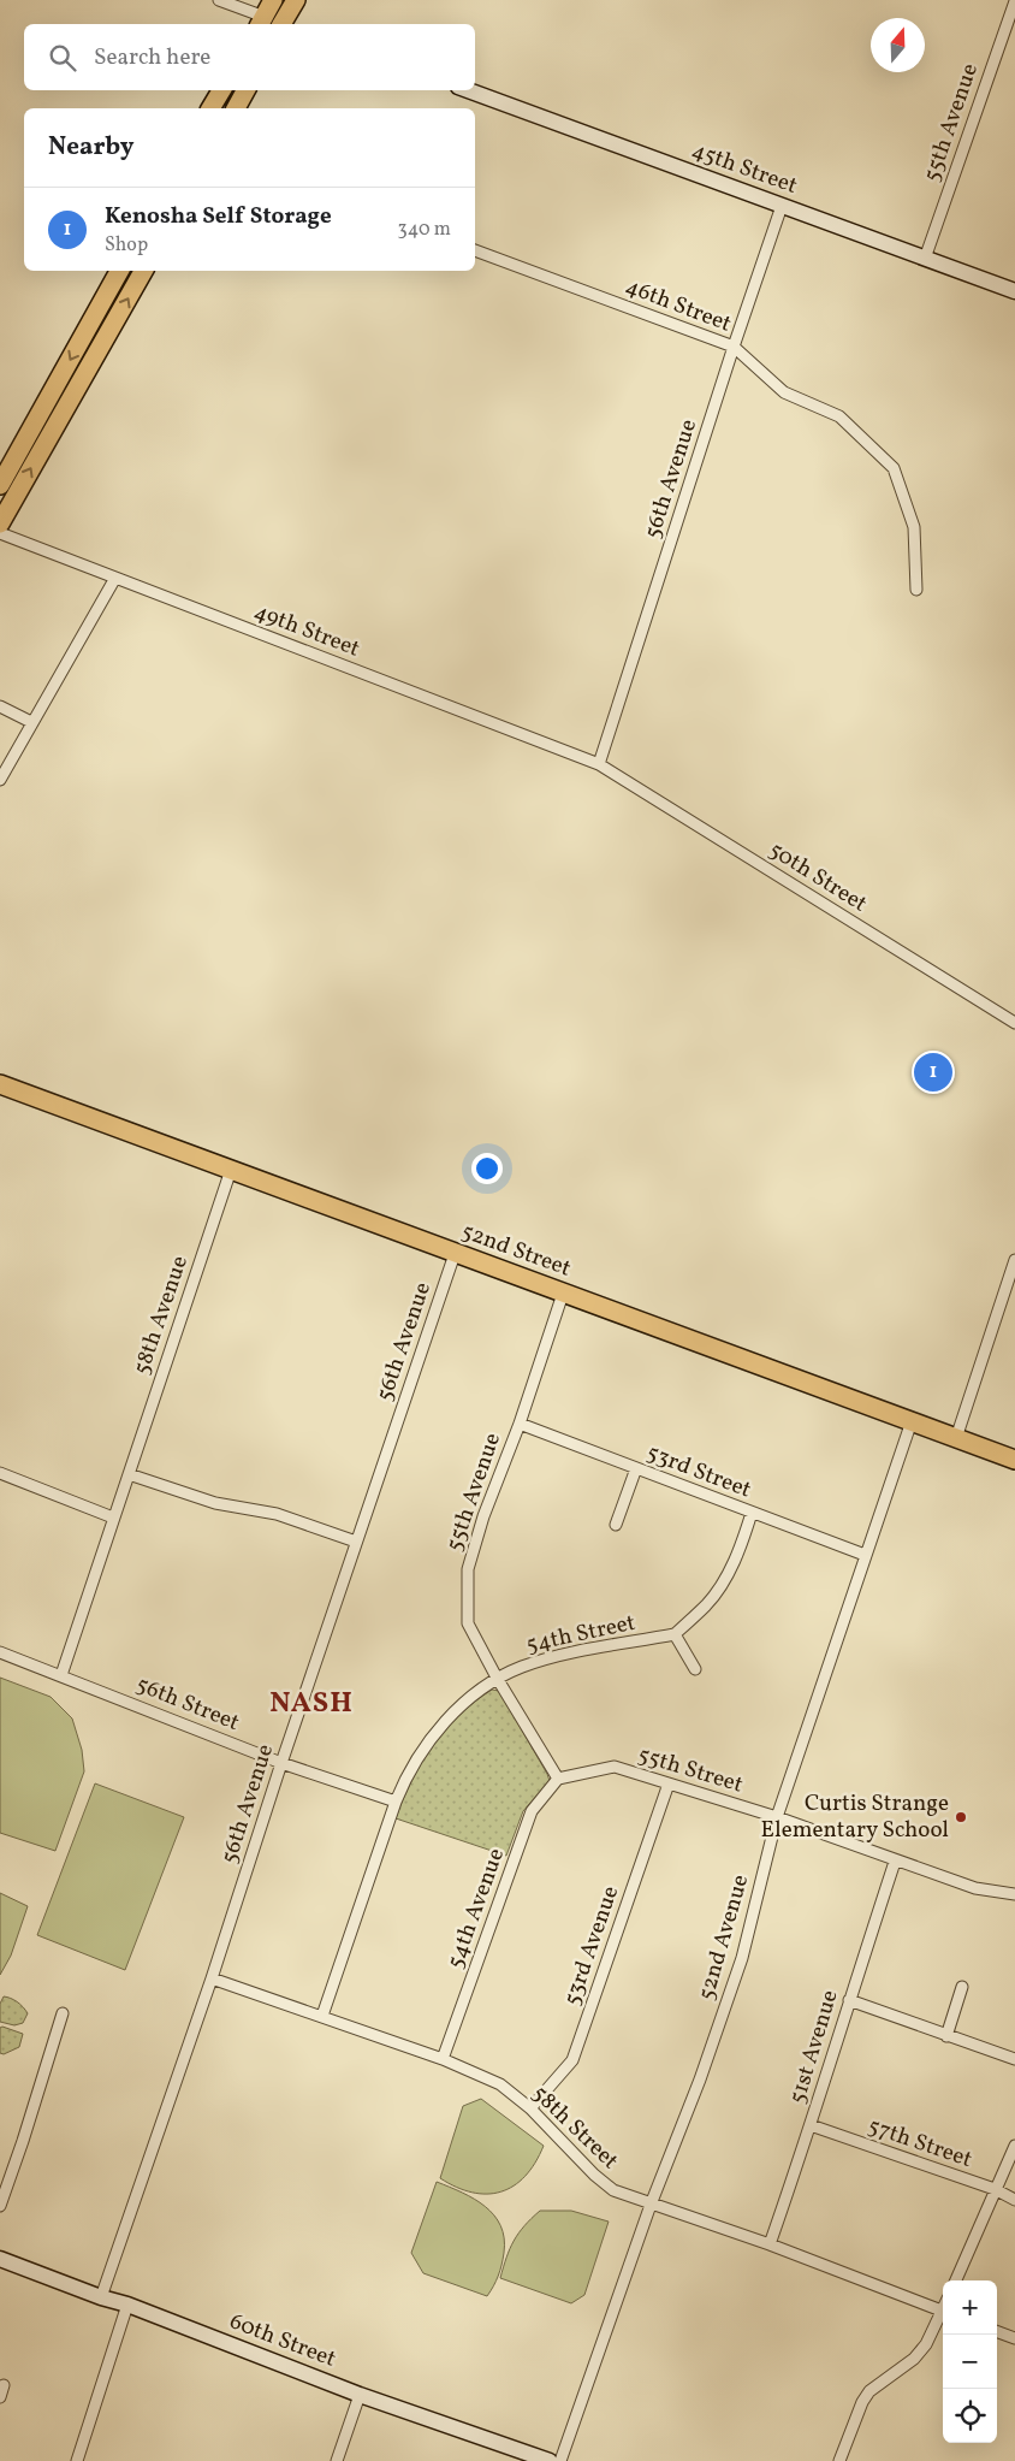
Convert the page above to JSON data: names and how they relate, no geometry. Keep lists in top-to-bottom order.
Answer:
{
  "streets": {
    "main road": ["52nd Street"],
    "street": [
      "55th Avenue",
      "45th Street",
      "46th Street",
      "56th Avenue",
      "49th Street",
      "50th Street",
      "58th Avenue",
      "53rd Street",
      "54th Street",
      "56th Street",
      "55th Street",
      "54th Avenue",
      "52nd Avenue",
      "53rd Avenue",
      "51st Avenue",
      "58th Street",
      "57th Street",
      "60th Street"
    ]
  },
  "crossings": [
    ["55th Avenue", "45th Street"],
    ["55th Avenue", "52nd Street"],
    ["55th Avenue", "53rd Street"],
    ["55th Avenue", "54th Street"],
    ["55th Avenue", "55th Street"],
    ["55th Avenue", "54th Avenue"],
    ["45th Street", "56th Avenue"],
    ["46th Street", "56th Avenue"],
    ["56th Avenue", "49th Street"],
    ["56th Avenue", "50th Street"],
    ["56th Avenue", "52nd Street"],
    ["56th Avenue", "56th Street"],
    ["56th Avenue", "58th Street"],
    ["56th Avenue", "60th Street"],
    ["49th Street", "50th Street"],
    ["52nd Street", "58th Avenue"],
    ["52nd Street", "52nd Avenue"],
    ["58th Avenue", "56th Street"],
    ["53rd Street", "52nd Avenue"],
    ["55th Street", "54th Avenue"],
    ["55th Street", "52nd Avenue"],
    ["55th Street", "53rd Avenue"],
    ["55th Street", "51st Avenue"],
    ["54th Avenue", "58th Street"],
    ["52nd Avenue", "58th Street"],
    ["53rd Avenue", "58th Street"],
    ["51st Avenue", "58th Street"],
    ["51st Avenue", "57th Street"]
  ],
  "districts": ["NASH"],
  "places": ["Curtis Strange Elementary School"],
  "north": "top",
  "page": {
    "search": "Search here",
    "heading": "Nearby",
    "list": [
      {
        "mark": "1",
        "name": "Kenosha Self Storage",
        "note": "Shop",
        "value": "340 m"
      }
    ],
    "pins": "1",
    "map_buttons": ["+", "−"]
  }
}
